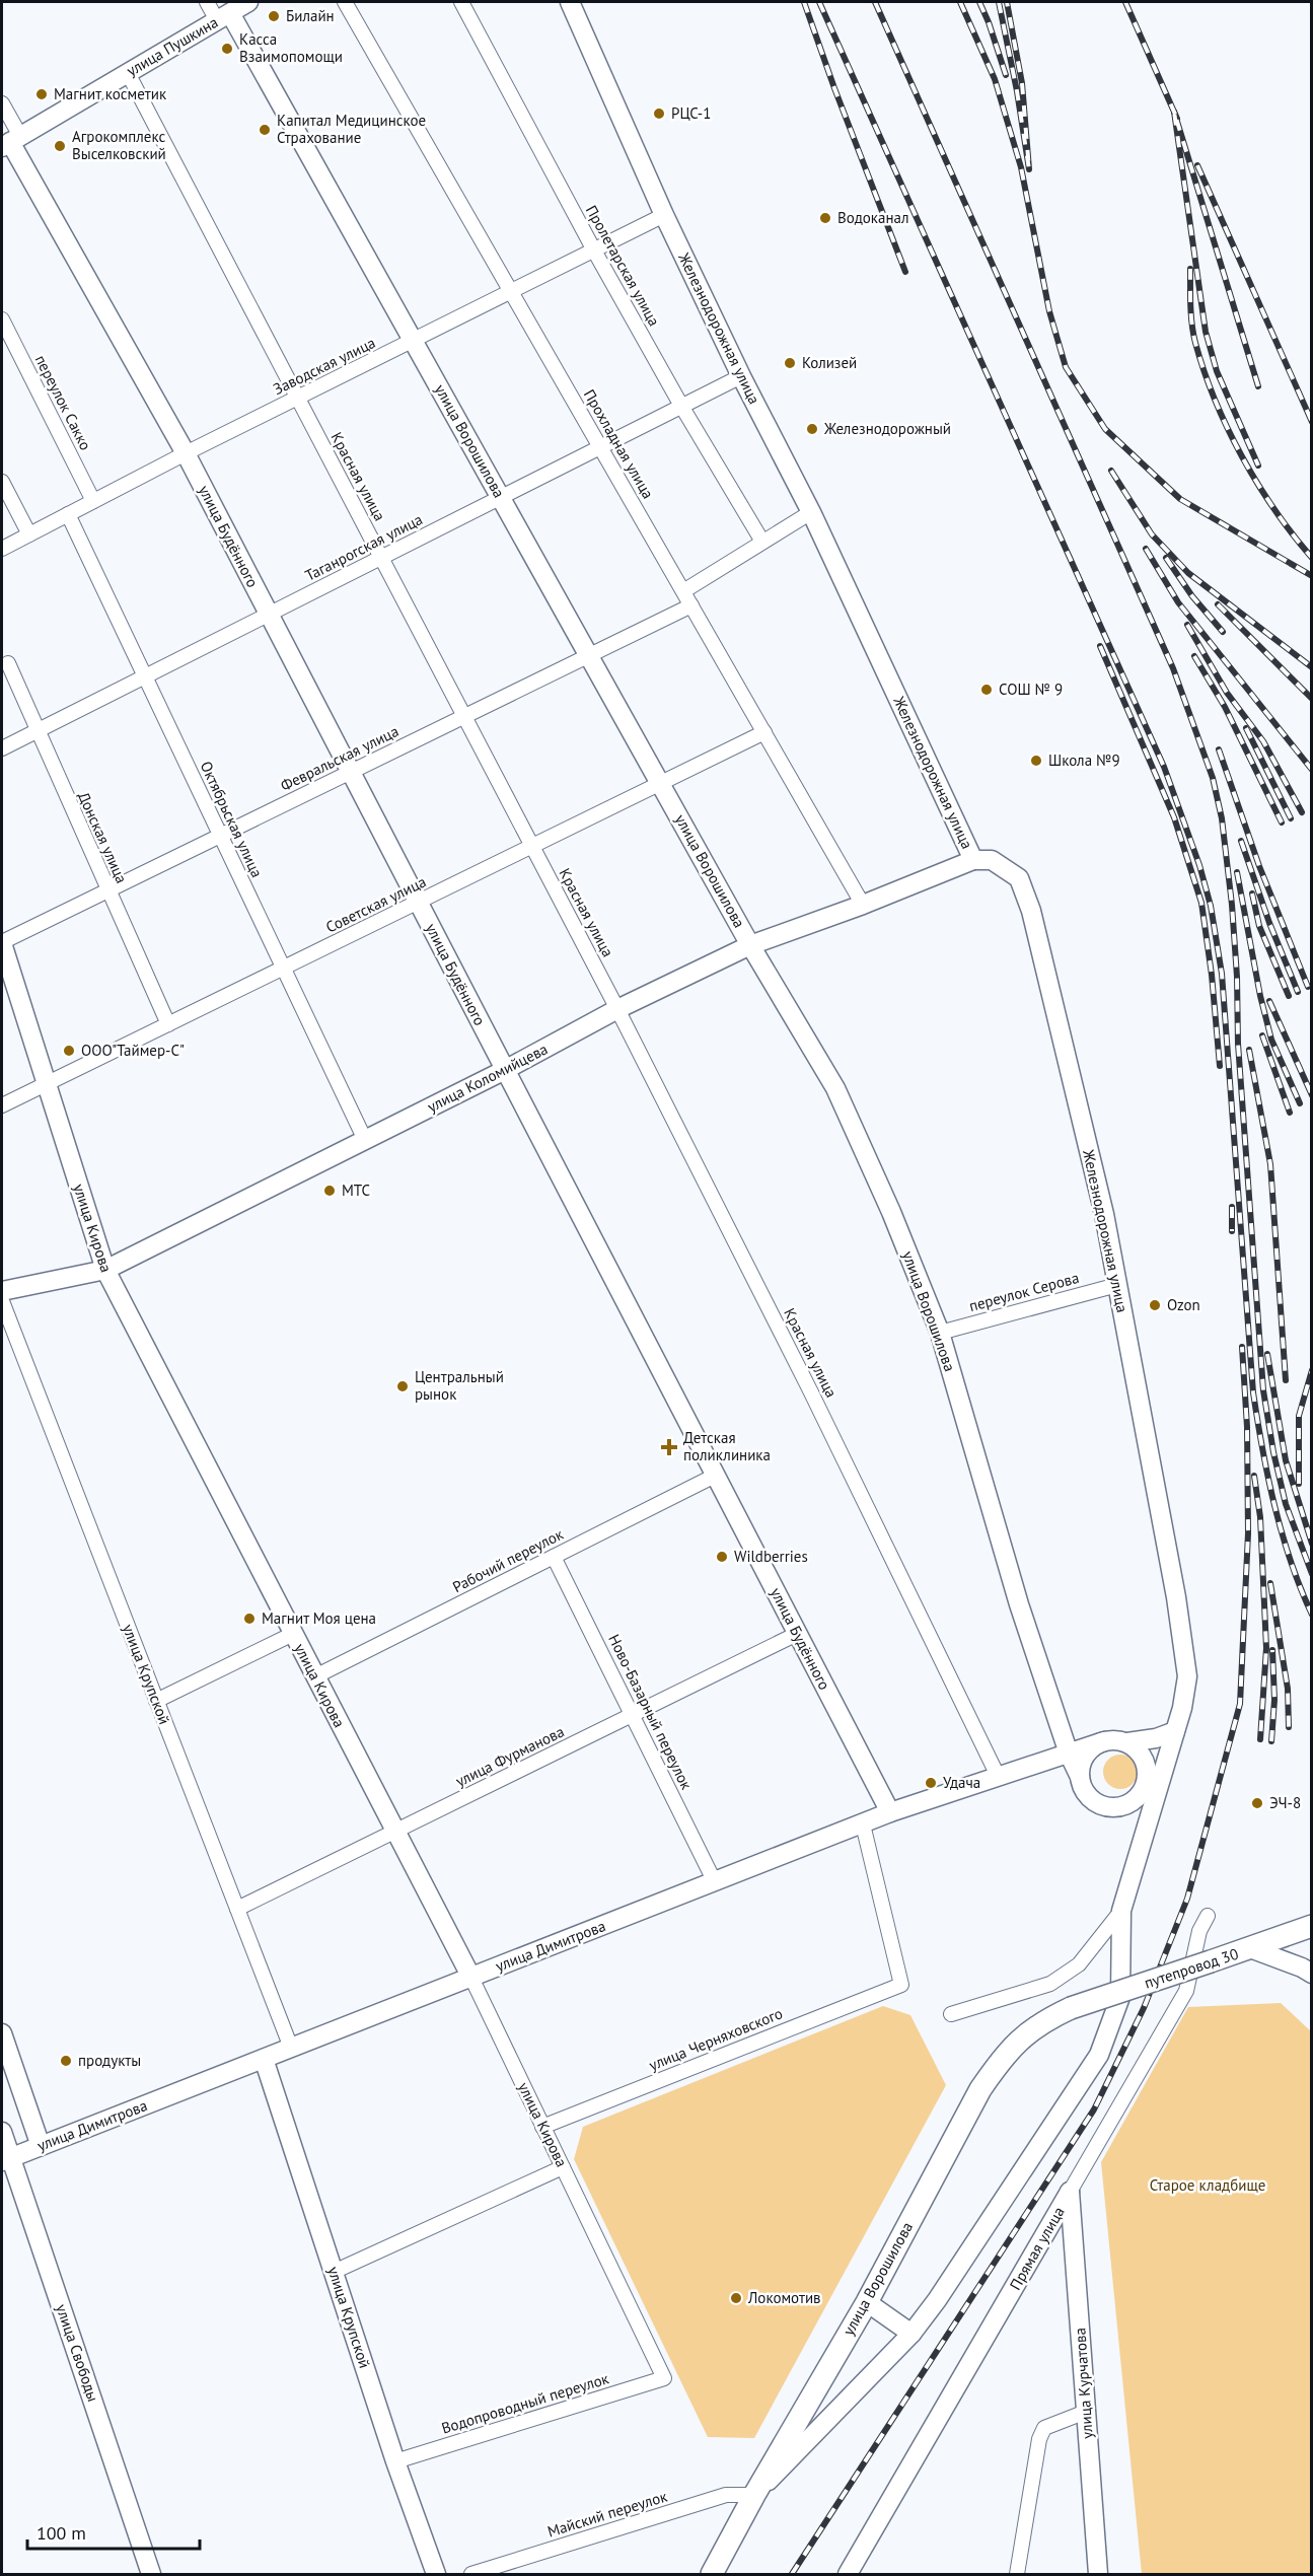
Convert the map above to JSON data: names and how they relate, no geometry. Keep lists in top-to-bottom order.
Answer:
{
  "streets": {
    "main road": ["улица Ворошилова", "путепровод 30"],
    "street": [
      "улица Пушкина",
      "Пролетарская улица",
      "Железнодорожная улица",
      "Заводская улица",
      "переулок Сакко",
      "Прохладная улица",
      "Красная улица",
      "улица Будённого",
      "Таганрогская улица",
      "Февральская улица",
      "Октябрьская улица",
      "Донская улица",
      "Советская улица",
      "улица Коломийцева",
      "улица Кирова",
      "переулок Серова",
      "Рабочий переулок",
      "улица Крупской",
      "Ново-Базарный переулок",
      "улица Фурманова",
      "улица Димитрова",
      "улица Черняховского",
      "Прямая улица",
      "улица Свободы",
      "улица Курчатова",
      "Водопроводный переулок",
      "Майский переулок"
    ]
  },
  "crossings": [
    ["улица Пушкина", "улица Ворошилова"],
    ["улица Пушкина", "Красная улица"],
    ["улица Пушкина", "улица Будённого"],
    ["Пролетарская улица", "Заводская улица"],
    ["Пролетарская улица", "Таганрогская улица"],
    ["Железнодорожная улица", "Заводская улица"],
    ["Железнодорожная улица", "улица Ворошилова"],
    ["Железнодорожная улица", "Таганрогская улица"],
    ["Железнодорожная улица", "улица Коломийцева"],
    ["Железнодорожная улица", "переулок Серова"],
    ["Железнодорожная улица", "Майский переулок"],
    ["Заводская улица", "переулок Сакко"],
    ["Заводская улица", "улица Ворошилова"],
    ["Заводская улица", "Прохладная улица"],
    ["Заводская улица", "Красная улица"],
    ["Заводская улица", "улица Будённого"],
    ["Заводская улица", "Октябрьская улица"],
    ["улица Ворошилова", "Таганрогская улица"],
    ["улица Ворошилова", "Февральская улица"],
    ["улица Ворошилова", "Советская улица"],
    ["улица Ворошилова", "улица Коломийцева"],
    ["улица Ворошилова", "переулок Серова"],
    ["улица Ворошилова", "улица Димитрова"],
    ["улица Ворошилова", "путепровод 30"],
    ["улица Ворошилова", "Майский переулок"],
    ["Прохладная улица", "Таганрогская улица"],
    ["Прохладная улица", "Февральская улица"],
    ["Прохладная улица", "Советская улица"],
    ["Прохладная улица", "улица Коломийцева"],
    ["Красная улица", "Таганрогская улица"],
    ["Красная улица", "Февральская улица"],
    ["Красная улица", "Советская улица"],
    ["Красная улица", "улица Коломийцева"],
    ["Красная улица", "улица Димитрова"],
    ["улица Будённого", "Таганрогская улица"],
    ["улица Будённого", "Февральская улица"],
    ["улица Будённого", "Советская улица"],
    ["улица Будённого", "улица Коломийцева"],
    ["улица Будённого", "Рабочий переулок"],
    ["улица Будённого", "улица Фурманова"],
    ["улица Будённого", "улица Димитрова"],
    ["Таганрогская улица", "Октябрьская улица"],
    ["Таганрогская улица", "Донская улица"],
    ["Февральская улица", "Октябрьская улица"],
    ["Февральская улица", "Донская улица"],
    ["Февральская улица", "улица Кирова"],
    ["Октябрьская улица", "Советская улица"],
    ["Октябрьская улица", "улица Коломийцева"],
    ["Донская улица", "Советская улица"],
    ["Советская улица", "улица Кирова"],
    ["улица Коломийцева", "улица Кирова"],
    ["улица Кирова", "Рабочий переулок"],
    ["улица Кирова", "улица Фурманова"],
    ["улица Кирова", "улица Димитрова"],
    ["улица Кирова", "улица Черняховского"],
    ["улица Кирова", "Водопроводный переулок"],
    ["Рабочий переулок", "Ново-Базарный переулок"],
    ["улица Крупской", "улица Фурманова"],
    ["улица Крупской", "улица Димитрова"],
    ["улица Крупской", "Водопроводный переулок"],
    ["Ново-Базарный переулок", "улица Фурманова"],
    ["Ново-Базарный переулок", "улица Димитрова"],
    ["улица Димитрова", "улица Черняховского"],
    ["улица Димитрова", "улица Свободы"],
    ["Прямая улица", "улица Курчатова"]
  ],
  "parks": ["Старое кладбище"],
  "places": {
    "other": [
      "Билайн",
      "Касса Взаимопомощи",
      "Магнит косметик",
      "РЦС-1",
      "Капитал Медицинское Страхование",
      "Агрокомплекс Выселковский",
      "Водоканал",
      "Колизей",
      "Железнодорожный",
      "СОШ № 9",
      "Школа №9",
      "ООО\"Таймер-С\"",
      "МТС",
      "Ozon",
      "Центральный рынок",
      "Wildberries",
      "Магнит Моя цена",
      "Удача",
      "ЭЧ-8",
      "продукты",
      "Локомотив"
    ],
    "health": ["Детская поликлиника"]
  },
  "scale_bar": "100 m"
}
